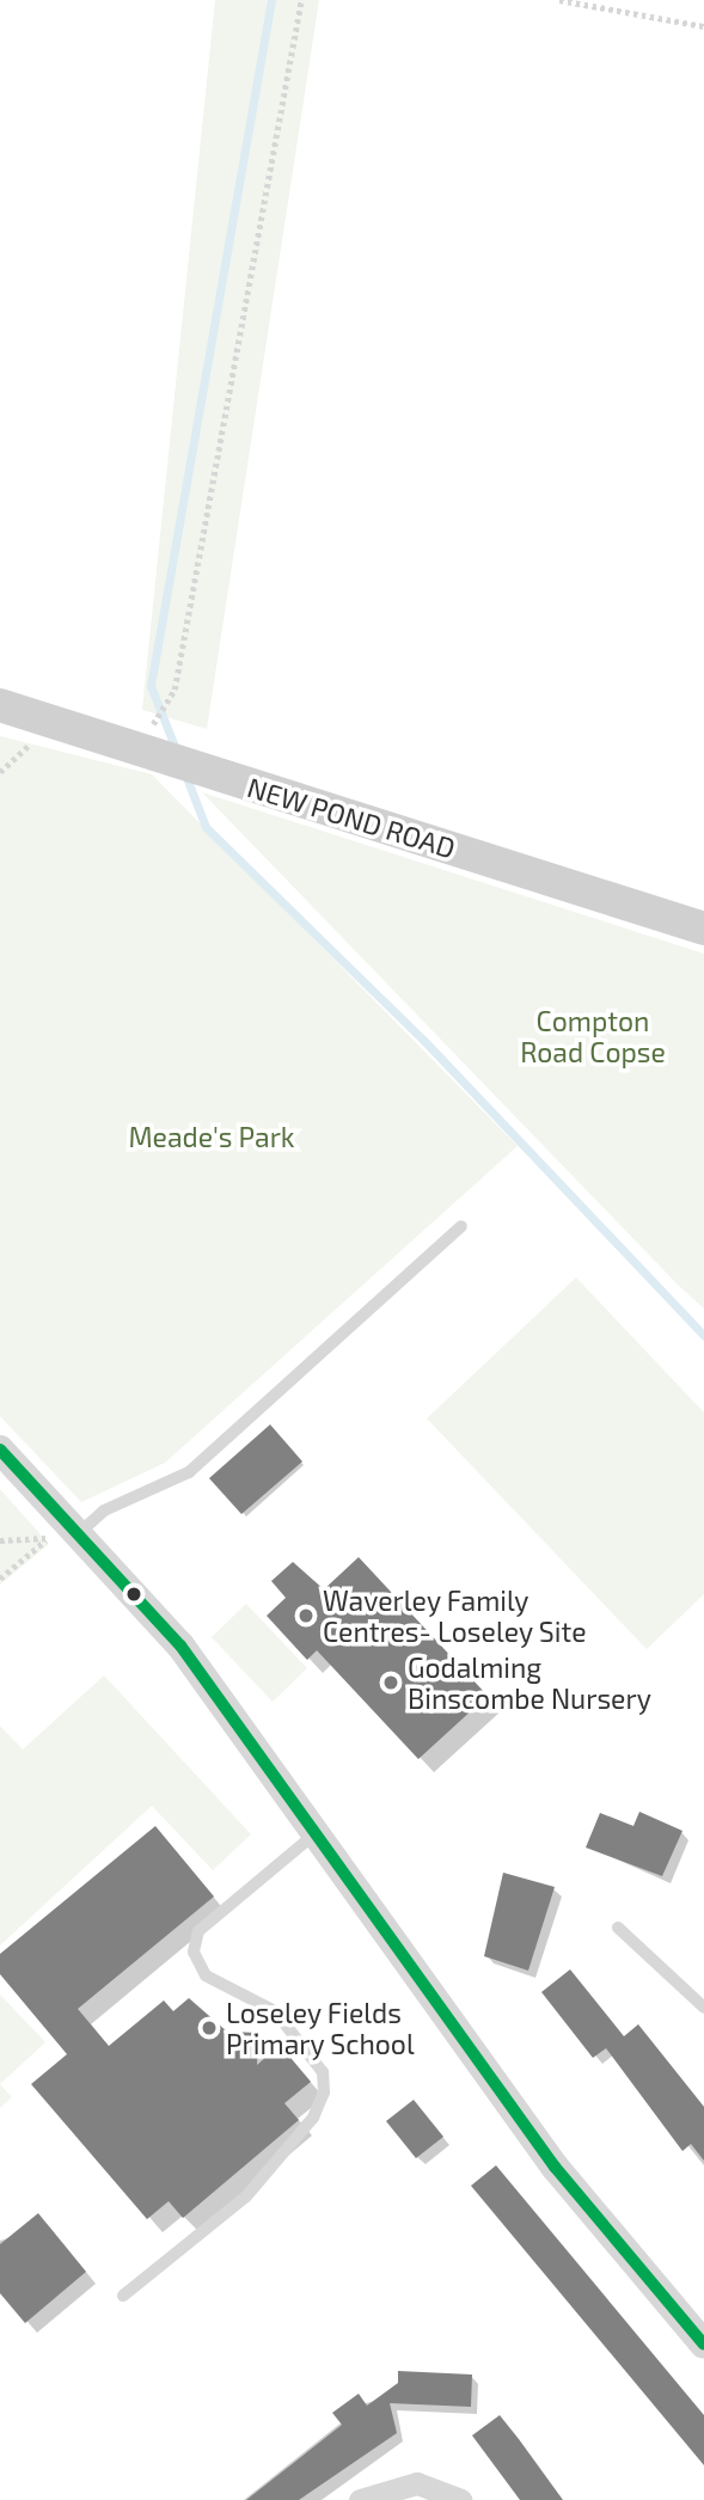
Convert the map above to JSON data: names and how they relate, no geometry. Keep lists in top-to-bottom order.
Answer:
{
  "streets": {
    "main road": ["NEW POND ROAD"]
  },
  "parks": ["Compton Road Copse", "Meade's Park"],
  "places": ["Waverley Family Centres- Loseley Site", "Godalming Binscombe Nursery", "Loseley Fields Primary School"]
}
